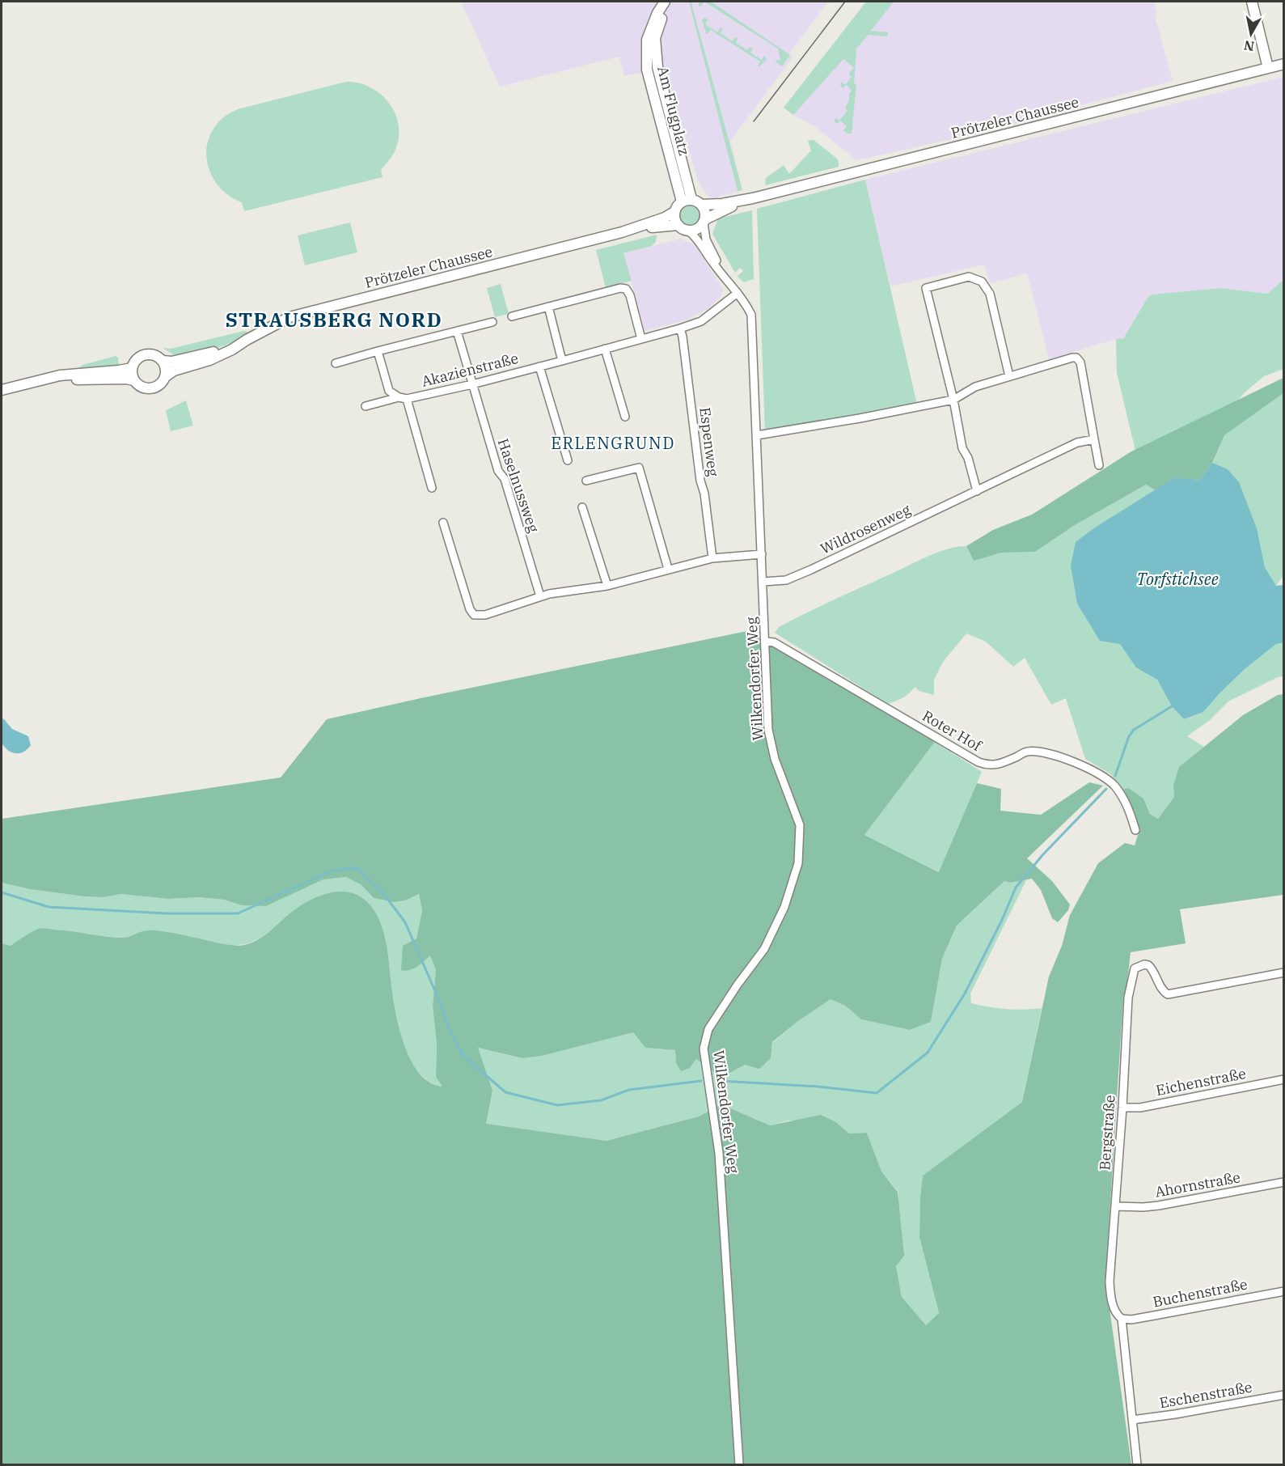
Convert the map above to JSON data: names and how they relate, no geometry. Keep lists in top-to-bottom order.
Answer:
{
  "streets": {
    "main road": ["Am Flugplatz", "Prötzeler Chaussee"],
    "street": [
      "Akazienstraße",
      "Espenweg",
      "Haselnussweg",
      "Wildrosenweg",
      "Wilkendorfer Weg",
      "Roter Hof",
      "Eichenstraße",
      "Bergstraße",
      "Ahornstraße",
      "Buchenstraße",
      "Eschenstraße"
    ]
  },
  "crossings": [
    ["Am Flugplatz", "Prötzeler Chaussee"],
    ["Am Flugplatz", "Wilkendorfer Weg"],
    ["Prötzeler Chaussee", "Wilkendorfer Weg"],
    ["Akazienstraße", "Espenweg"],
    ["Akazienstraße", "Haselnussweg"],
    ["Akazienstraße", "Wilkendorfer Weg"],
    ["Wildrosenweg", "Wilkendorfer Weg"],
    ["Wilkendorfer Weg", "Roter Hof"],
    ["Eichenstraße", "Bergstraße"],
    ["Bergstraße", "Ahornstraße"],
    ["Bergstraße", "Buchenstraße"],
    ["Bergstraße", "Eschenstraße"]
  ],
  "districts": ["STRAUSBERG NORD", "ERLENGRUND"],
  "water": ["Torfstichsee"],
  "north": "bottom"
}
